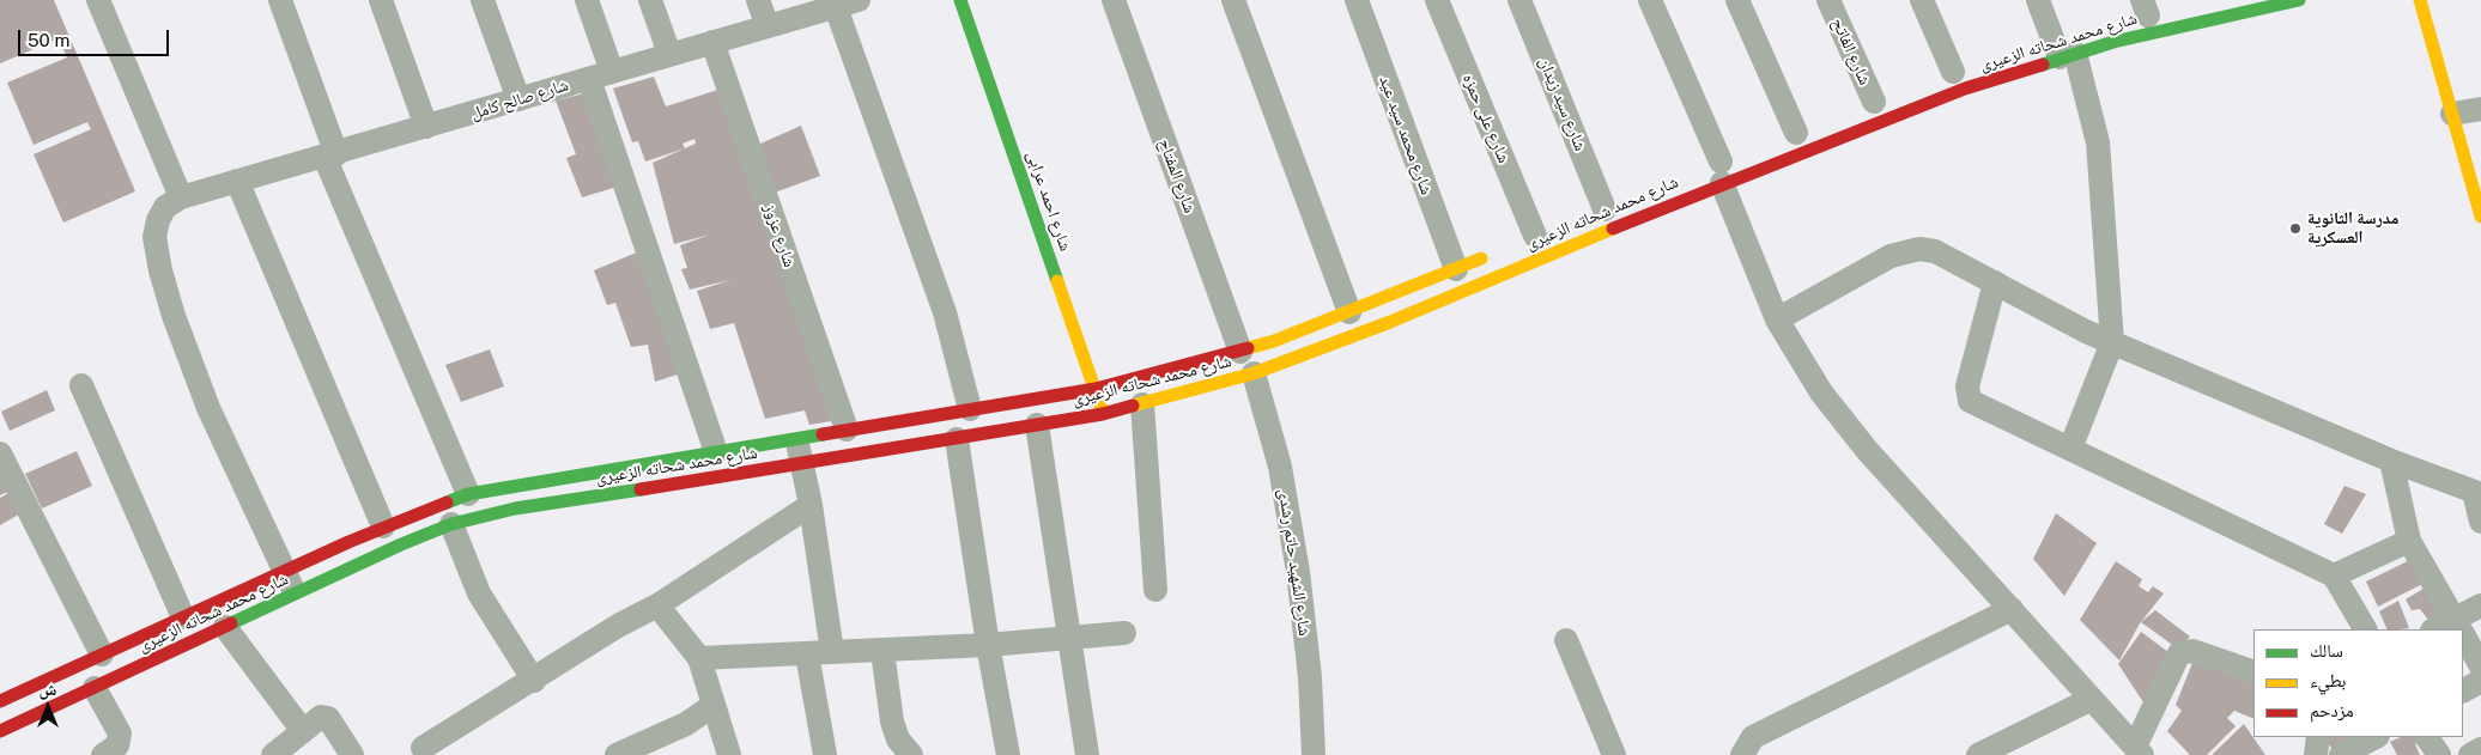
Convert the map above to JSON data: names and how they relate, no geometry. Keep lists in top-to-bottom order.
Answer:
{
  "streets": {
    "street": [
      "شارع محمد شحاته الزعيرى",
      "شارع الفاتح",
      "شارع صالح كامل",
      "شارع سيد زيدان",
      "شارع على حمزه",
      "شارع محمد سيد عيد",
      "شارع المفتاح",
      "شارع احمد عرابى",
      "شارع عزوز",
      "شارع الشهيد حاتم رشدى"
    ]
  },
  "crossings": [
    ["شارع محمد شحاته الزعيرى", "شارع محمد سيد عيد"],
    ["شارع محمد شحاته الزعيرى", "شارع المفتاح"],
    ["شارع محمد شحاته الزعيرى", "شارع احمد عرابى"],
    ["شارع محمد شحاته الزعيرى", "شارع عزوز"],
    ["شارع محمد شحاته الزعيرى", "شارع الشهيد حاتم رشدى"],
    ["شارع صالح كامل", "شارع عزوز"]
  ],
  "places": ["مدرسة الثانوية العسكرية"],
  "legend": ["سالك", "بطيء", "مزدحم"],
  "scale_bar": "50 m",
  "north": "top"
}
